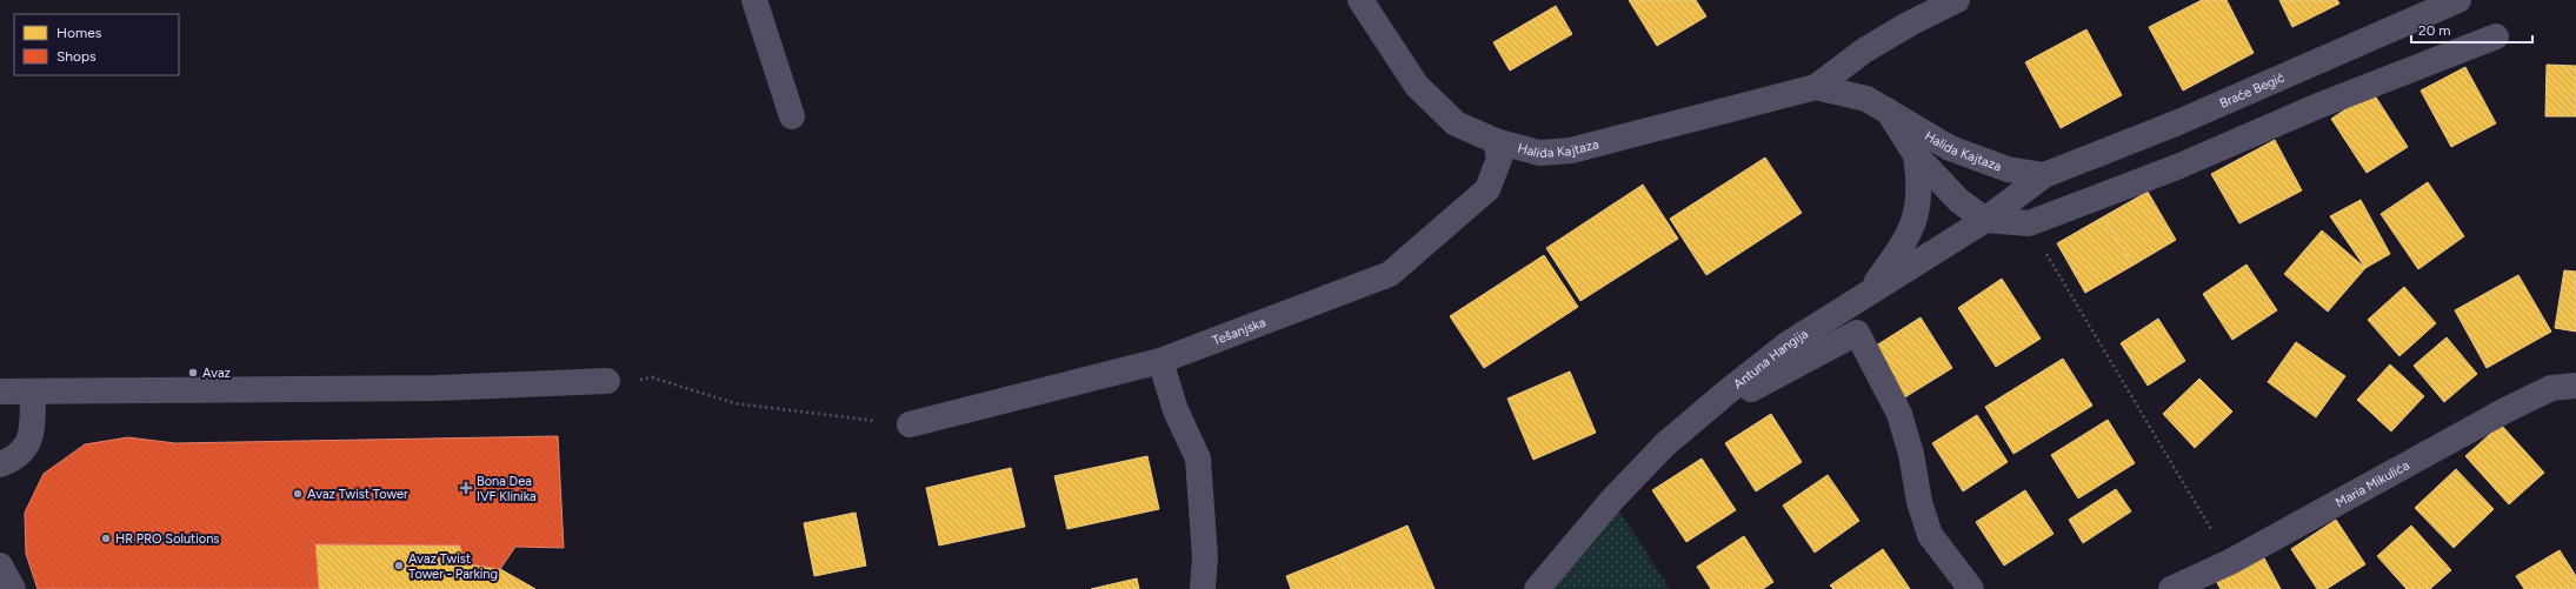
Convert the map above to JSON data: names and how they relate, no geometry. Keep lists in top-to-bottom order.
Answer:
{
  "streets": {
    "street": [
      "Braće Begić",
      "Halida Kajtaza",
      "Tešanjska",
      "Antuna Hangija",
      "Maria Mikulića"
    ]
  },
  "crossings": [
    ["Braće Begić", "Halida Kajtaza"],
    ["Braće Begić", "Antuna Hangija"],
    ["Halida Kajtaza", "Tešanjska"],
    ["Halida Kajtaza", "Antuna Hangija"]
  ],
  "places": {
    "other": [
      "Avaz",
      "Avaz Twist Tower",
      "HR PRO Solutions",
      "Avaz Twist Tower - Parking"
    ],
    "health": ["Bona Dea IVF Klinika"]
  },
  "legend": ["Homes", "Shops"],
  "scale_bar": "20 m"
}
